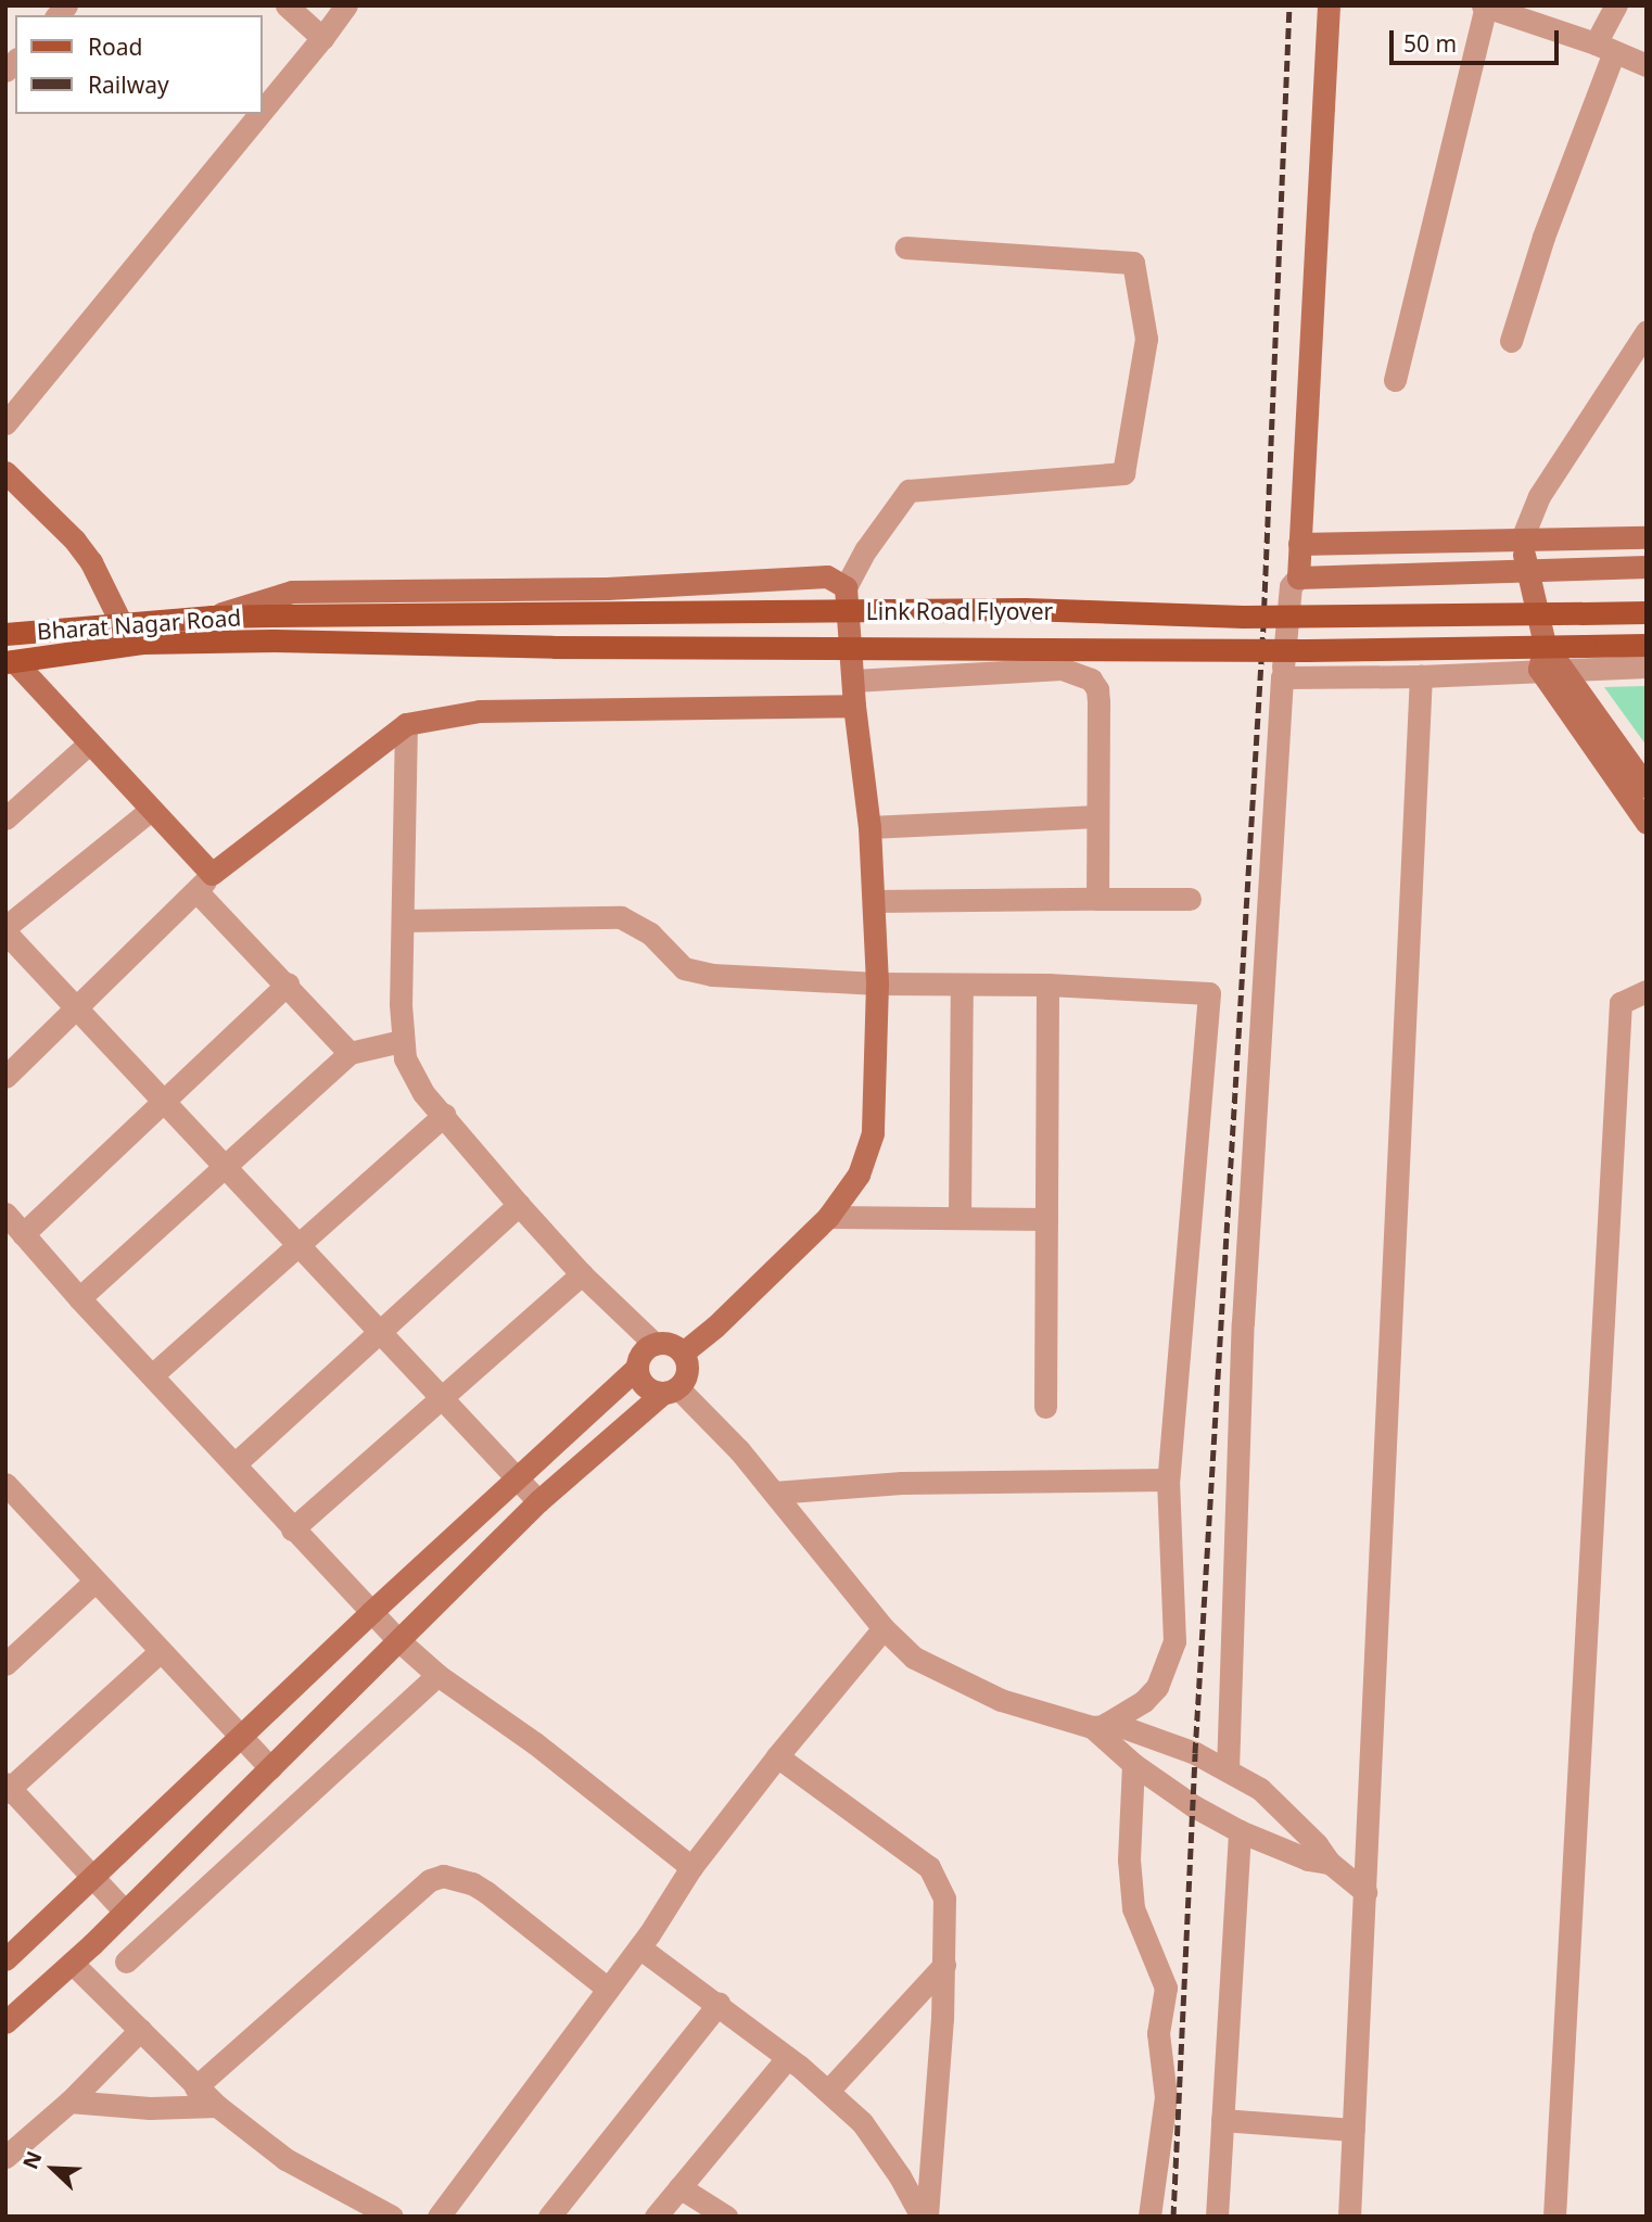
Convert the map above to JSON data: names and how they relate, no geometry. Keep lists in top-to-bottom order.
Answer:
{
  "streets": {
    "main road": ["Link Road Flyover", "Bharat Nagar Road"]
  },
  "crossings": [
    ["Link Road Flyover", "Bharat Nagar Road"]
  ],
  "legend": ["Road", "Railway"],
  "scale_bar": "50 m",
  "north": "top left"
}
